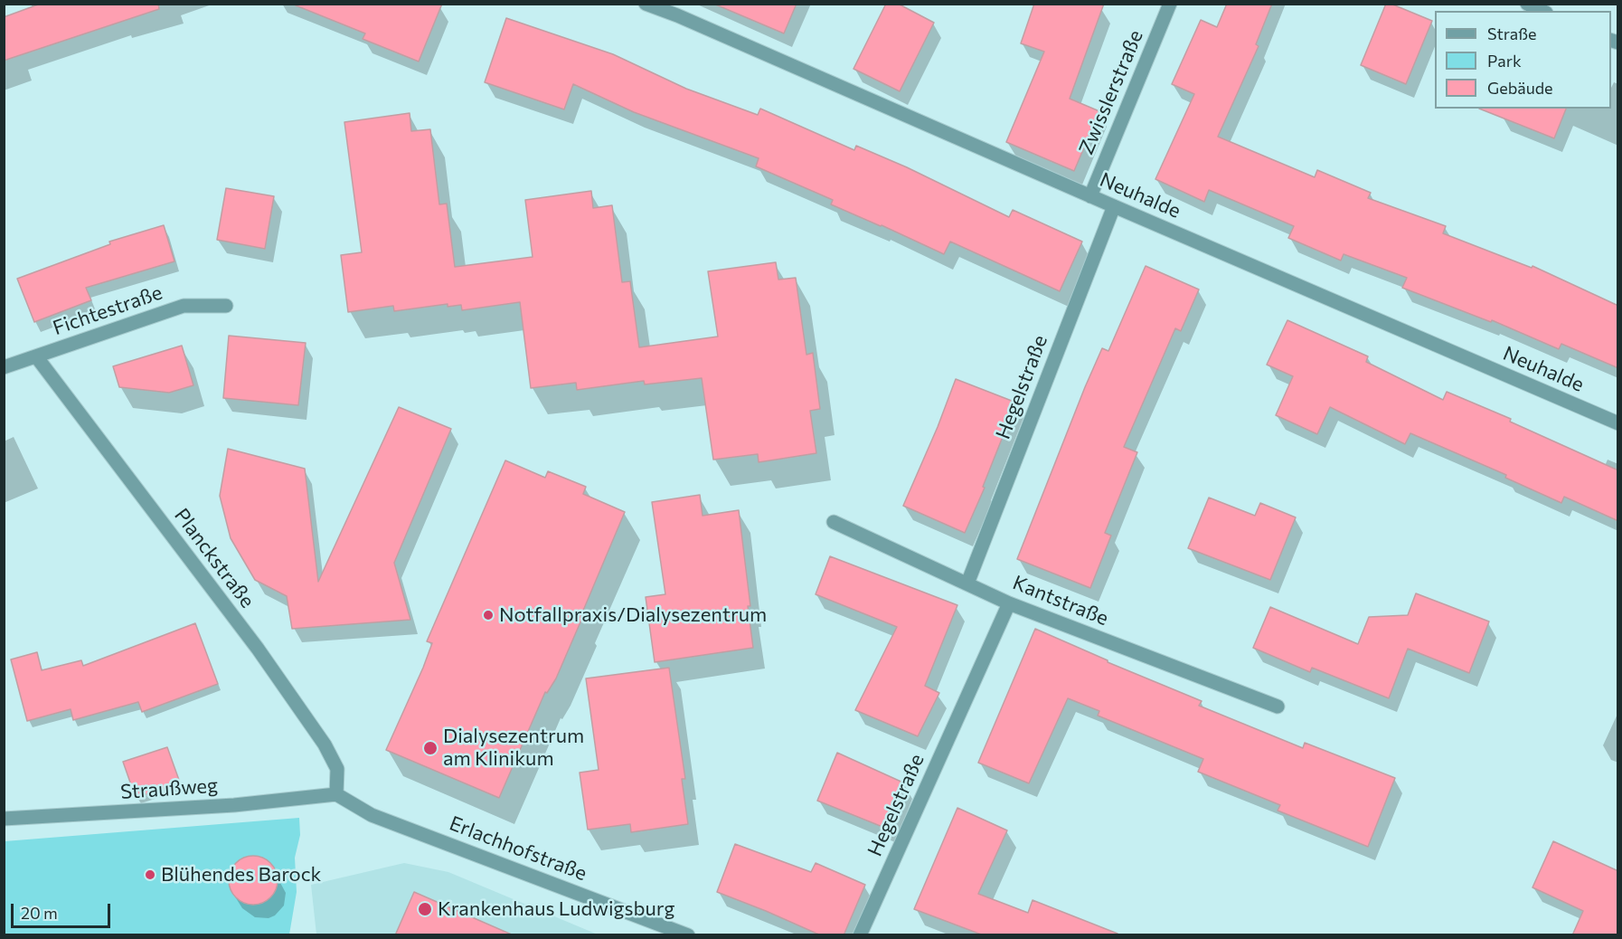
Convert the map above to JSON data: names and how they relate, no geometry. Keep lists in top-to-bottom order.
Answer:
{
  "streets": {
    "street": [
      "Zwisslerstraße",
      "Neuhalde",
      "Fichtestraße",
      "Hegelstraße",
      "Planckstraße",
      "Kantstraße",
      "Straußweg",
      "Erlachhofstraße"
    ]
  },
  "crossings": [
    ["Zwisslerstraße", "Neuhalde"],
    ["Neuhalde", "Hegelstraße"],
    ["Fichtestraße", "Planckstraße"],
    ["Hegelstraße", "Kantstraße"],
    ["Planckstraße", "Straußweg"],
    ["Planckstraße", "Erlachhofstraße"],
    ["Straußweg", "Erlachhofstraße"]
  ],
  "places": [
    "Notfallpraxis/Dialysezentrum",
    "Dialysezentrum am Klinikum",
    "Blühendes Barock",
    "Krankenhaus Ludwigsburg"
  ],
  "legend": ["Straße", "Park", "Gebäude"],
  "scale_bar": "20 m"
}
